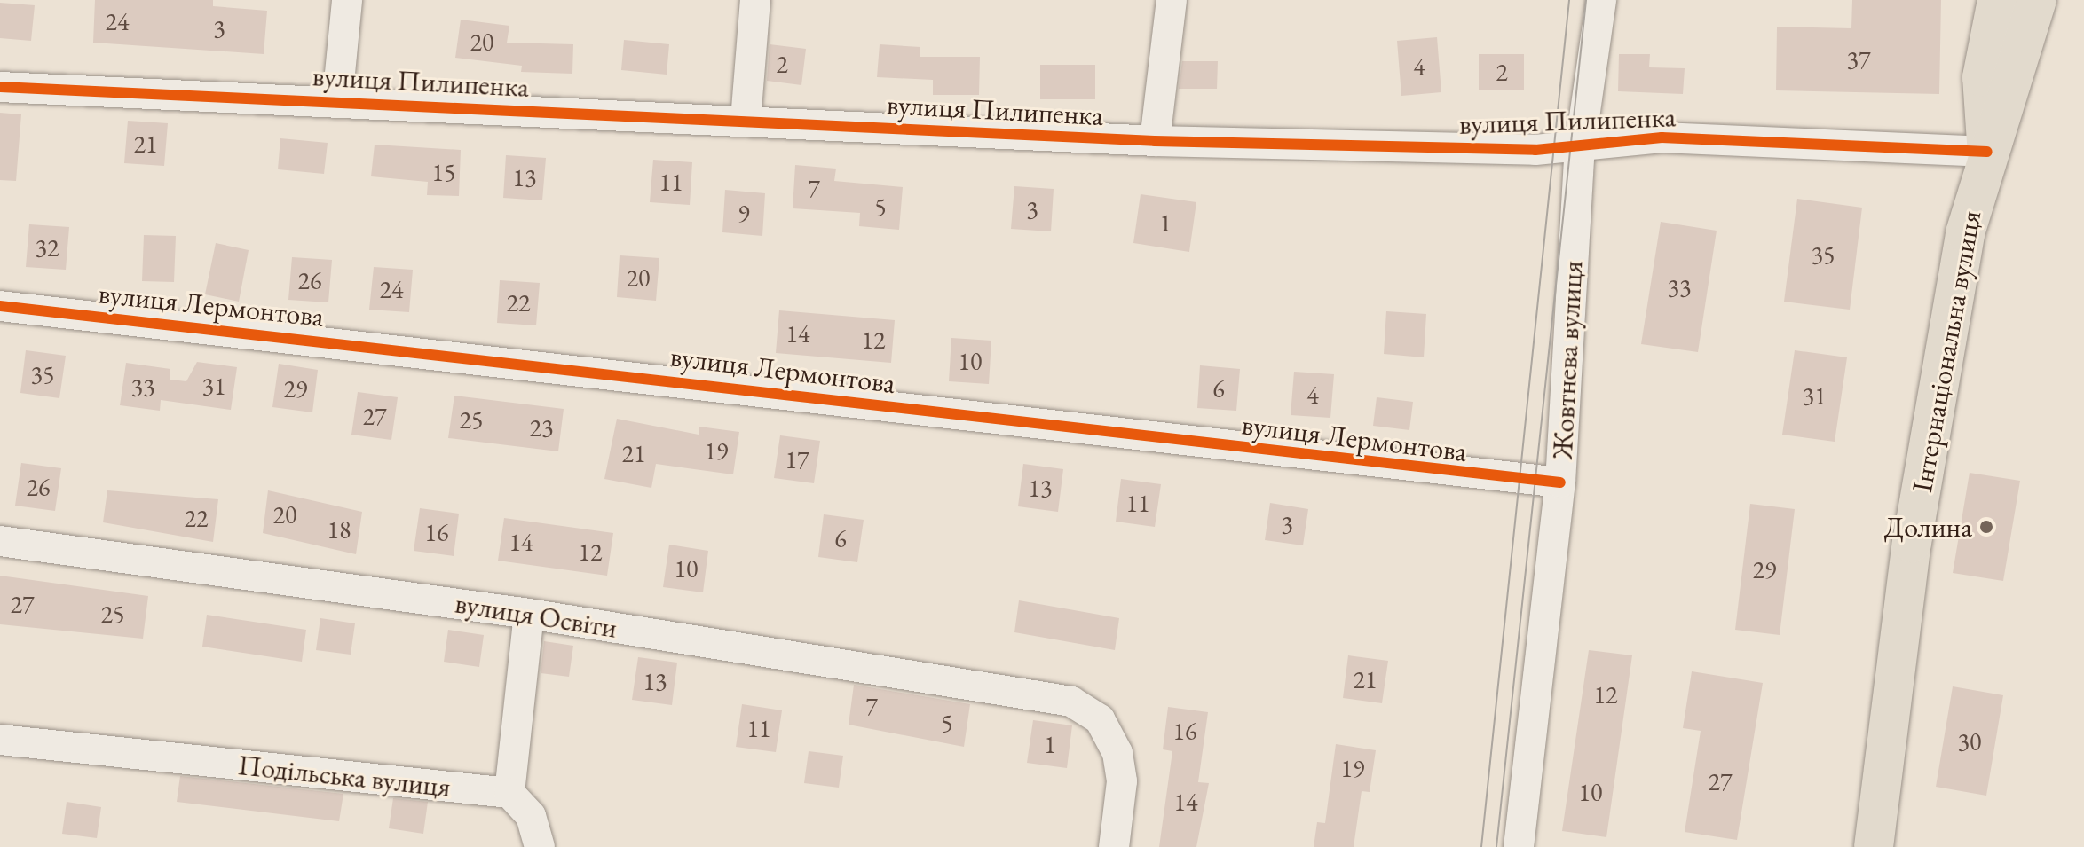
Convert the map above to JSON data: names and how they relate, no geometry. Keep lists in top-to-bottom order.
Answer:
{
  "streets": {
    "main road": ["Інтернаціональна вулиця"],
    "street": [
      "вулиця Пилипенка",
      "вулиця Лермонтова",
      "Жовтнева вулиця",
      "вулиця Освіти",
      "Подільська вулиця"
    ]
  },
  "crossings": [
    ["вулиця Пилипенка", "Інтернаціональна вулиця"],
    ["вулиця Пилипенка", "Жовтнева вулиця"],
    ["вулиця Лермонтова", "Жовтнева вулиця"]
  ],
  "places": ["Долина"],
  "house_numbers": [
    "24",
    "3",
    "20",
    "37",
    "2",
    "4",
    "2",
    "21",
    "15",
    "13",
    "11",
    "7",
    "5",
    "3",
    "9",
    "1",
    "32",
    "35",
    "20",
    "26",
    "33",
    "24",
    "22",
    "14",
    "12",
    "10",
    "35",
    "31",
    "33",
    "29",
    "6",
    "4",
    "31",
    "27",
    "25",
    "23",
    "19",
    "21",
    "17",
    "26",
    "13",
    "11",
    "20",
    "22",
    "3",
    "18",
    "16",
    "6",
    "14",
    "12",
    "10",
    "29",
    "27",
    "25",
    "21",
    "13",
    "12",
    "7",
    "5",
    "11",
    "16",
    "30",
    "1",
    "19",
    "27",
    "10",
    "14"
  ]
}
